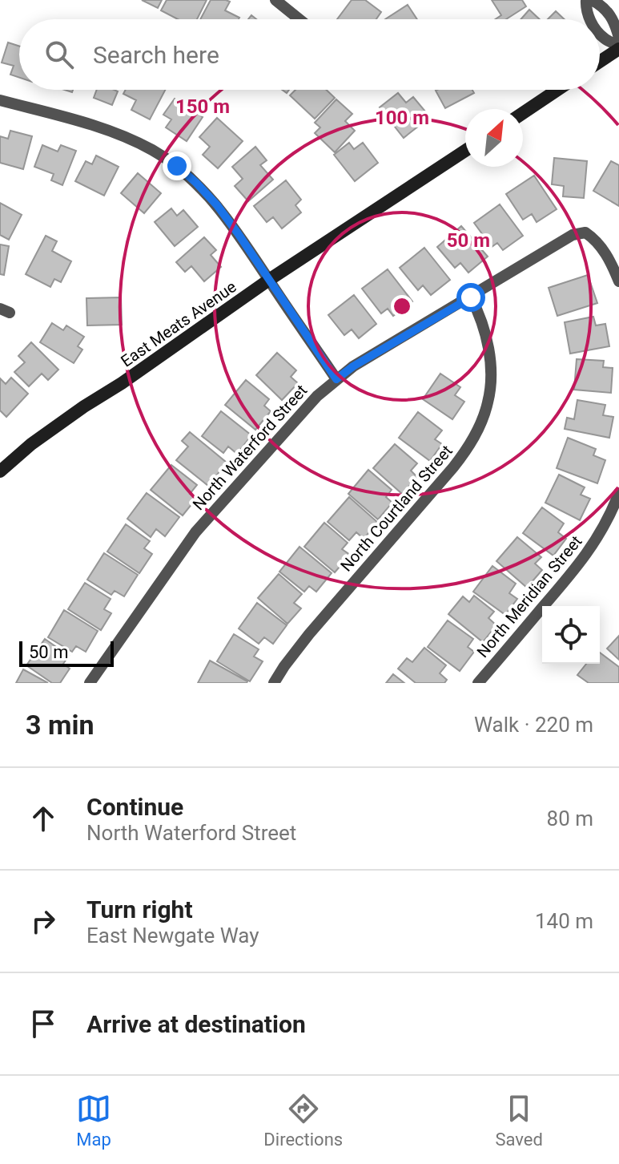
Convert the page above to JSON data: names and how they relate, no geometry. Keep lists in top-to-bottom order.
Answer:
{
  "streets": {
    "street": [
      "East Meats Avenue",
      "North Waterford Street",
      "North Courtland Street",
      "North Meridian Street"
    ]
  },
  "crossings": [
    ["North Waterford Street", "North Courtland Street"]
  ],
  "scale_bar": "50 m",
  "north": "top right",
  "page": {
    "search": "Search here",
    "scale": "50 m",
    "heading": ["3 min", "Walk · 220 m"],
    "list": [
      ["Continue", "North Waterford Street", "80 m"],
      ["Turn right", "East Newgate Way", "140 m"],
      "Arrive at destination"
    ],
    "nav": ["Map", "Directions", "Saved"]
  },
  "rings": ["150 m", "100 m", "50 m"]
}
